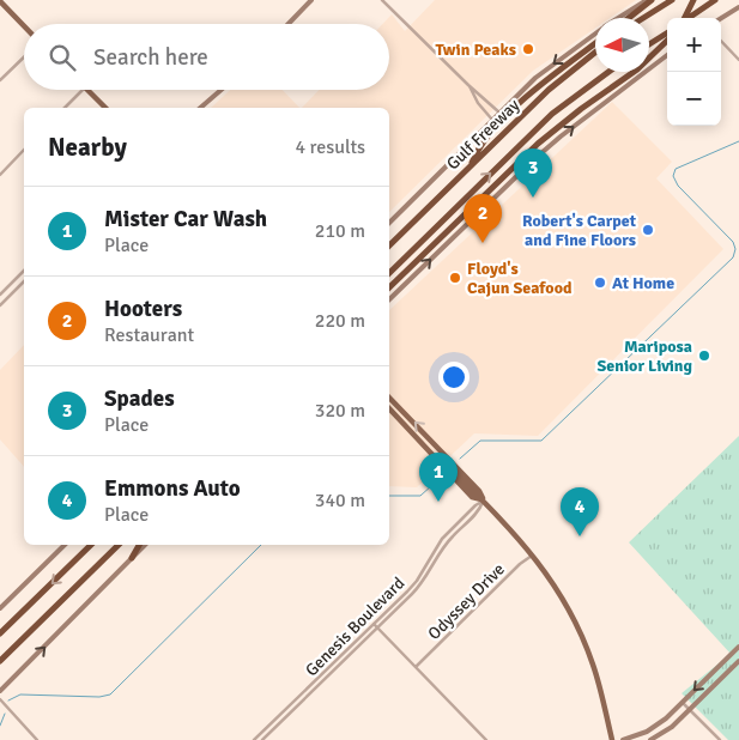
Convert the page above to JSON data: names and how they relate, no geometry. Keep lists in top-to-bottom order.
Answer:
{
  "streets": {
    "highway": ["Gulf Freeway"],
    "street": ["Odyssey Drive", "Genesis Boulevard"]
  },
  "places": [
    "Twin Peaks",
    "Robert's Carpet and Fine Floors",
    "Floyd's Cajun Seafood",
    "At Home",
    "Mariposa Senior Living"
  ],
  "north": "left",
  "page": {
    "map_buttons": ["+", "−"],
    "search": "Search here",
    "heading": ["Nearby", "4 results"],
    "pins": [
      "3",
      "2",
      "1",
      "4"
    ],
    "list": [
      {
        "mark": "1",
        "name": "Mister Car Wash",
        "note": "Place",
        "value": "210 m"
      },
      {
        "mark": "2",
        "name": "Hooters",
        "note": "Restaurant",
        "value": "220 m"
      },
      {
        "mark": "3",
        "name": "Spades",
        "note": "Place",
        "value": "320 m"
      },
      {
        "mark": "4",
        "name": "Emmons Auto",
        "note": "Place",
        "value": "340 m"
      }
    ]
  }
}
